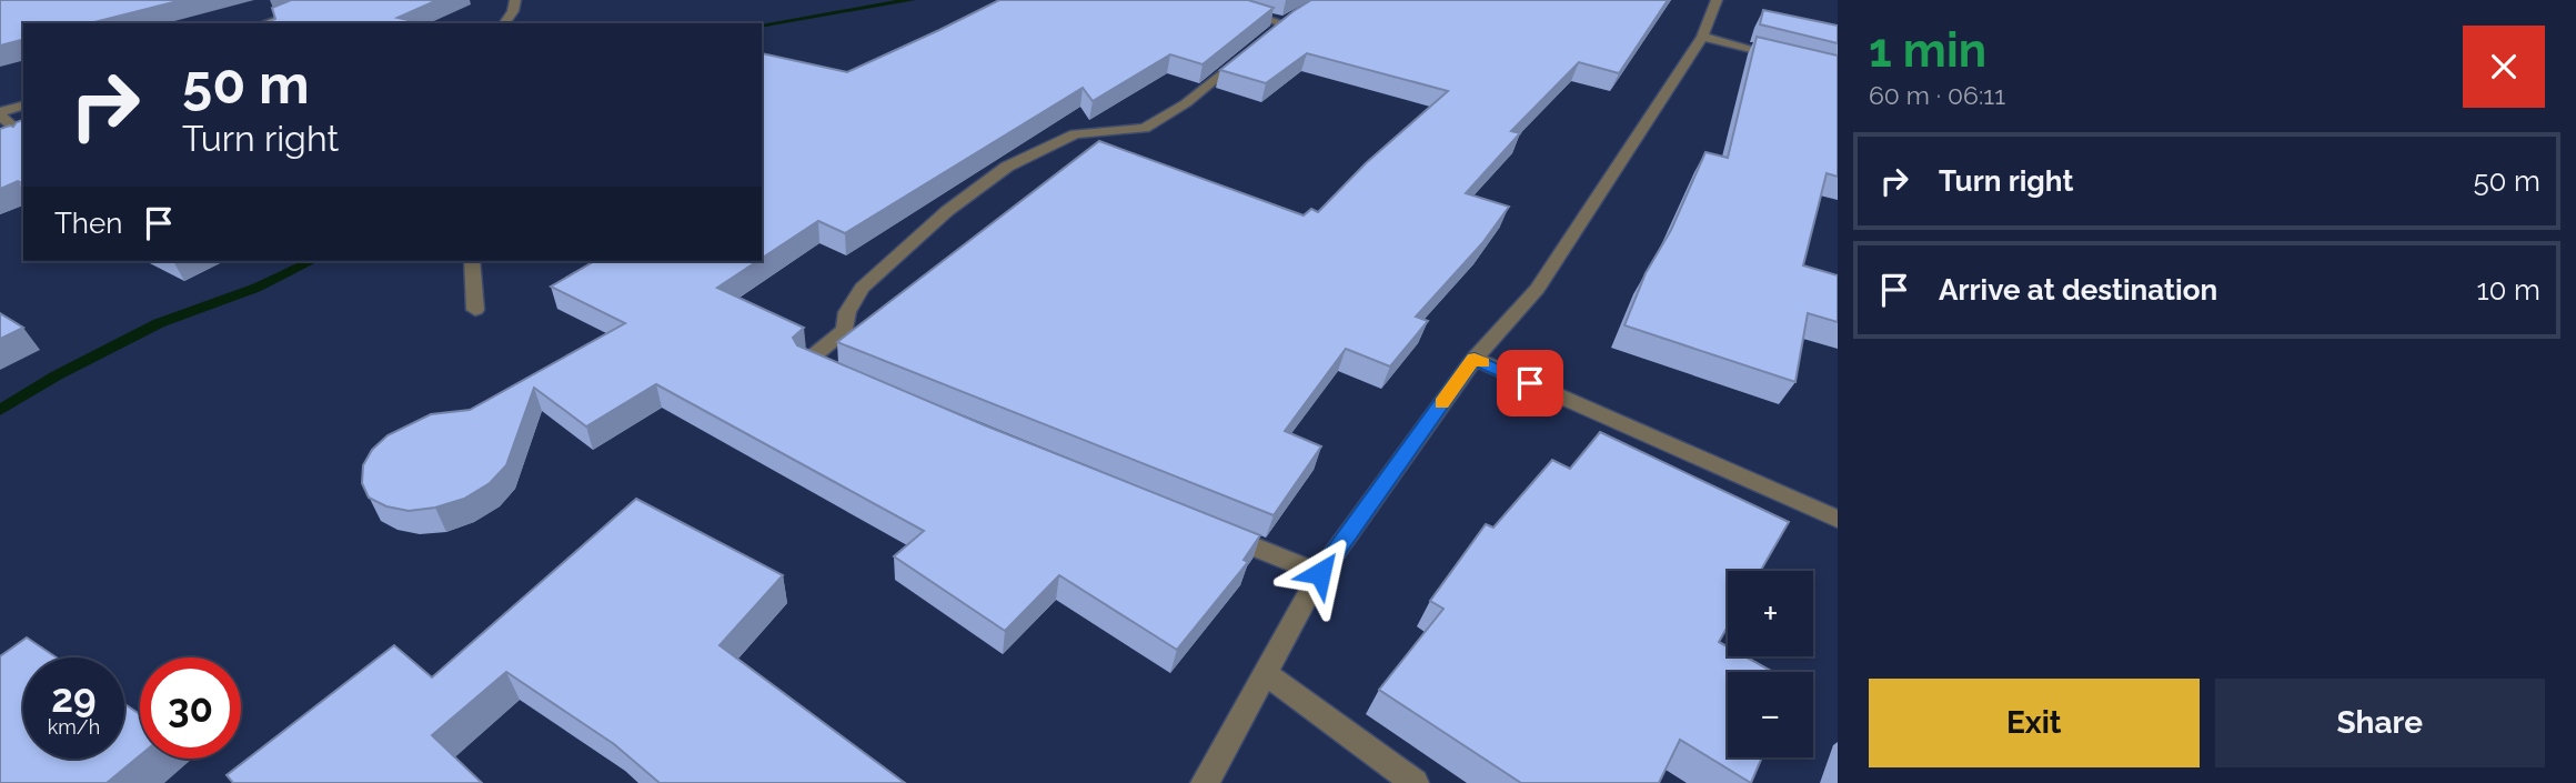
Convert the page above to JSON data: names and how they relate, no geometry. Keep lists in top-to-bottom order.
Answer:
{
  "page": {
    "heading": ["1 min", "60 m · 06:11"],
    "turn": ["50 m", "Turn right"],
    "list": [
      {
        "name": "Turn right",
        "value": "50 m"
      },
      {
        "name": "Arrive at destination",
        "value": "10 m"
      }
    ],
    "then": "Then",
    "map_buttons": ["+", "−"],
    "speed": "29 km/h",
    "limit": "30",
    "buttons": ["Exit", "Share"]
  }
}
